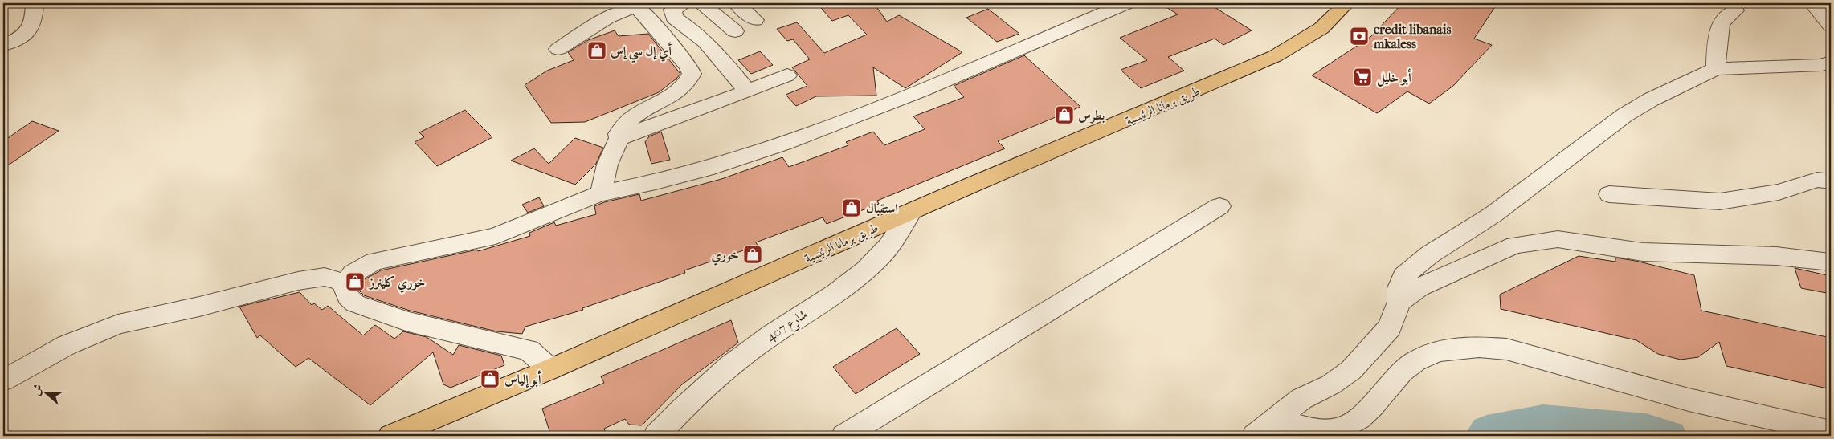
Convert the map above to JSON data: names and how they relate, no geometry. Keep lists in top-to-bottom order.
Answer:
{
  "streets": {
    "main road": ["طريق برمانا الرئيسية"],
    "street": ["شارع 407"]
  },
  "crossings": [
    ["طريق برمانا الرئيسية", "شارع 407"]
  ],
  "places": {
    "bank": ["credit libanais mkaless"],
    "shop": [
      "أي إل سي إس",
      "بطرس",
      "استقبال",
      "خوري",
      "خوري كلينرز",
      "أبو إلياس"
    ],
    "supermarket": ["أبو خليل"]
  },
  "north": "left"
}
